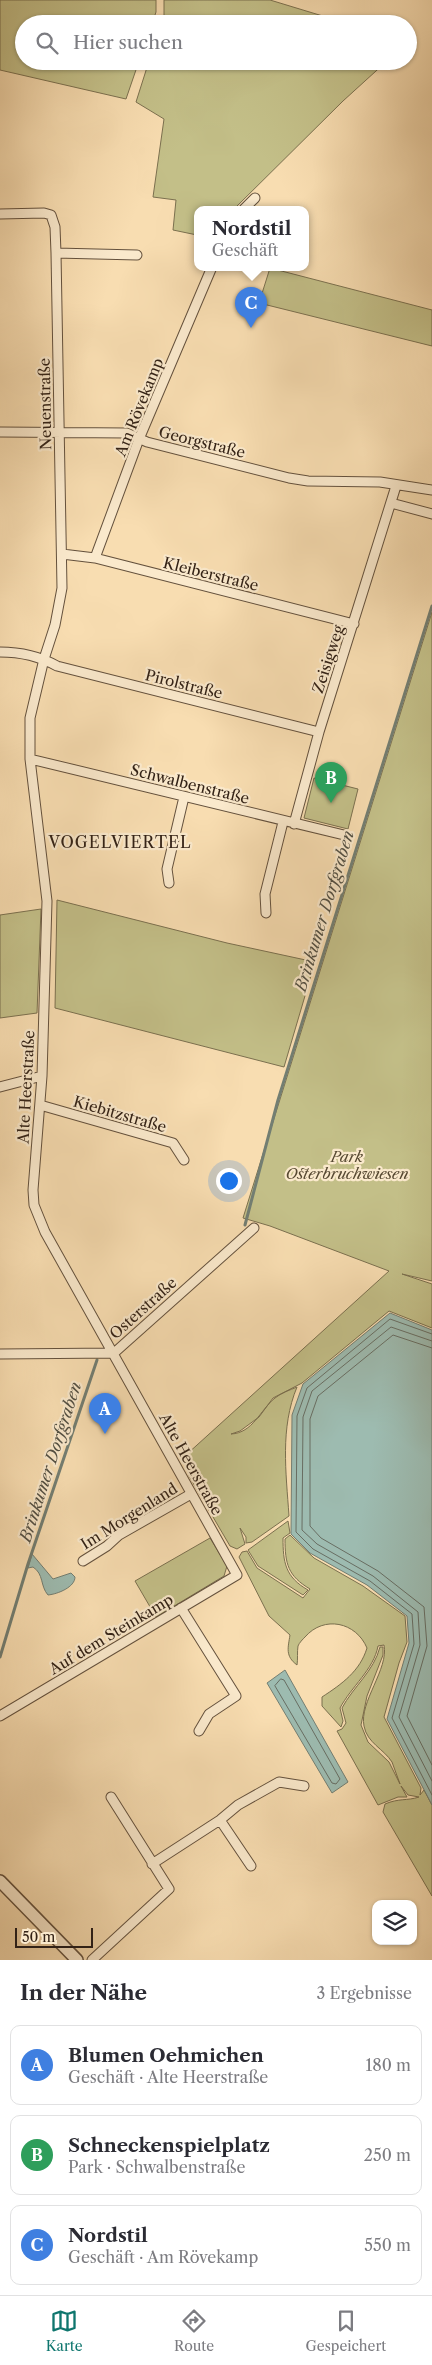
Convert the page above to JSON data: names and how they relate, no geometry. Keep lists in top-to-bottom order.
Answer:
{
  "streets": {
    "street": [
      "Neuenstraße",
      "Am Rövekamp",
      "Georgstraße",
      "Kleiberstraße",
      "Zeisigweg",
      "Pirolstraße",
      "Schwalbenstraße",
      "Alte Heerstraße",
      "Kiebitzstraße",
      "Osterstraße",
      "Im Morgenland",
      "Auf dem Steinkamp"
    ]
  },
  "crossings": [
    ["Neuenstraße", "Georgstraße"],
    ["Neuenstraße", "Kleiberstraße"],
    ["Neuenstraße", "Alte Heerstraße"],
    ["Am Rövekamp", "Georgstraße"],
    ["Am Rövekamp", "Kleiberstraße"],
    ["Kleiberstraße", "Zeisigweg"],
    ["Kleiberstraße", "Alte Heerstraße"],
    ["Zeisigweg", "Pirolstraße"],
    ["Zeisigweg", "Schwalbenstraße"],
    ["Pirolstraße", "Alte Heerstraße"],
    ["Schwalbenstraße", "Alte Heerstraße"],
    ["Alte Heerstraße", "Kiebitzstraße"],
    ["Alte Heerstraße", "Osterstraße"],
    ["Alte Heerstraße", "Im Morgenland"],
    ["Alte Heerstraße", "Auf dem Steinkamp"]
  ],
  "districts": ["VOGELVIERTEL"],
  "water": ["Brinkumer Dorfgraben"],
  "parks": ["Park Osterbruchwiesen"],
  "scale_bar": "50 m",
  "page": {
    "search": "Hier suchen",
    "popup": ["Nordstil", "Geschäft"],
    "pins": ["C", "B", "A"],
    "scale": "50 m",
    "heading": ["In der Nähe", "3 Ergebnisse"],
    "list": [
      {
        "mark": "A",
        "name": "Blumen Oehmichen",
        "note": "Geschäft · Alte Heerstraße",
        "value": "180 m"
      },
      {
        "mark": "B",
        "name": "Schneckenspielplatz",
        "note": "Park · Schwalbenstraße",
        "value": "250 m"
      },
      {
        "mark": "C",
        "name": "Nordstil",
        "note": "Geschäft · Am Rövekamp",
        "value": "550 m"
      }
    ],
    "nav": ["Karte", "Route", "Gespeichert"]
  }
}
